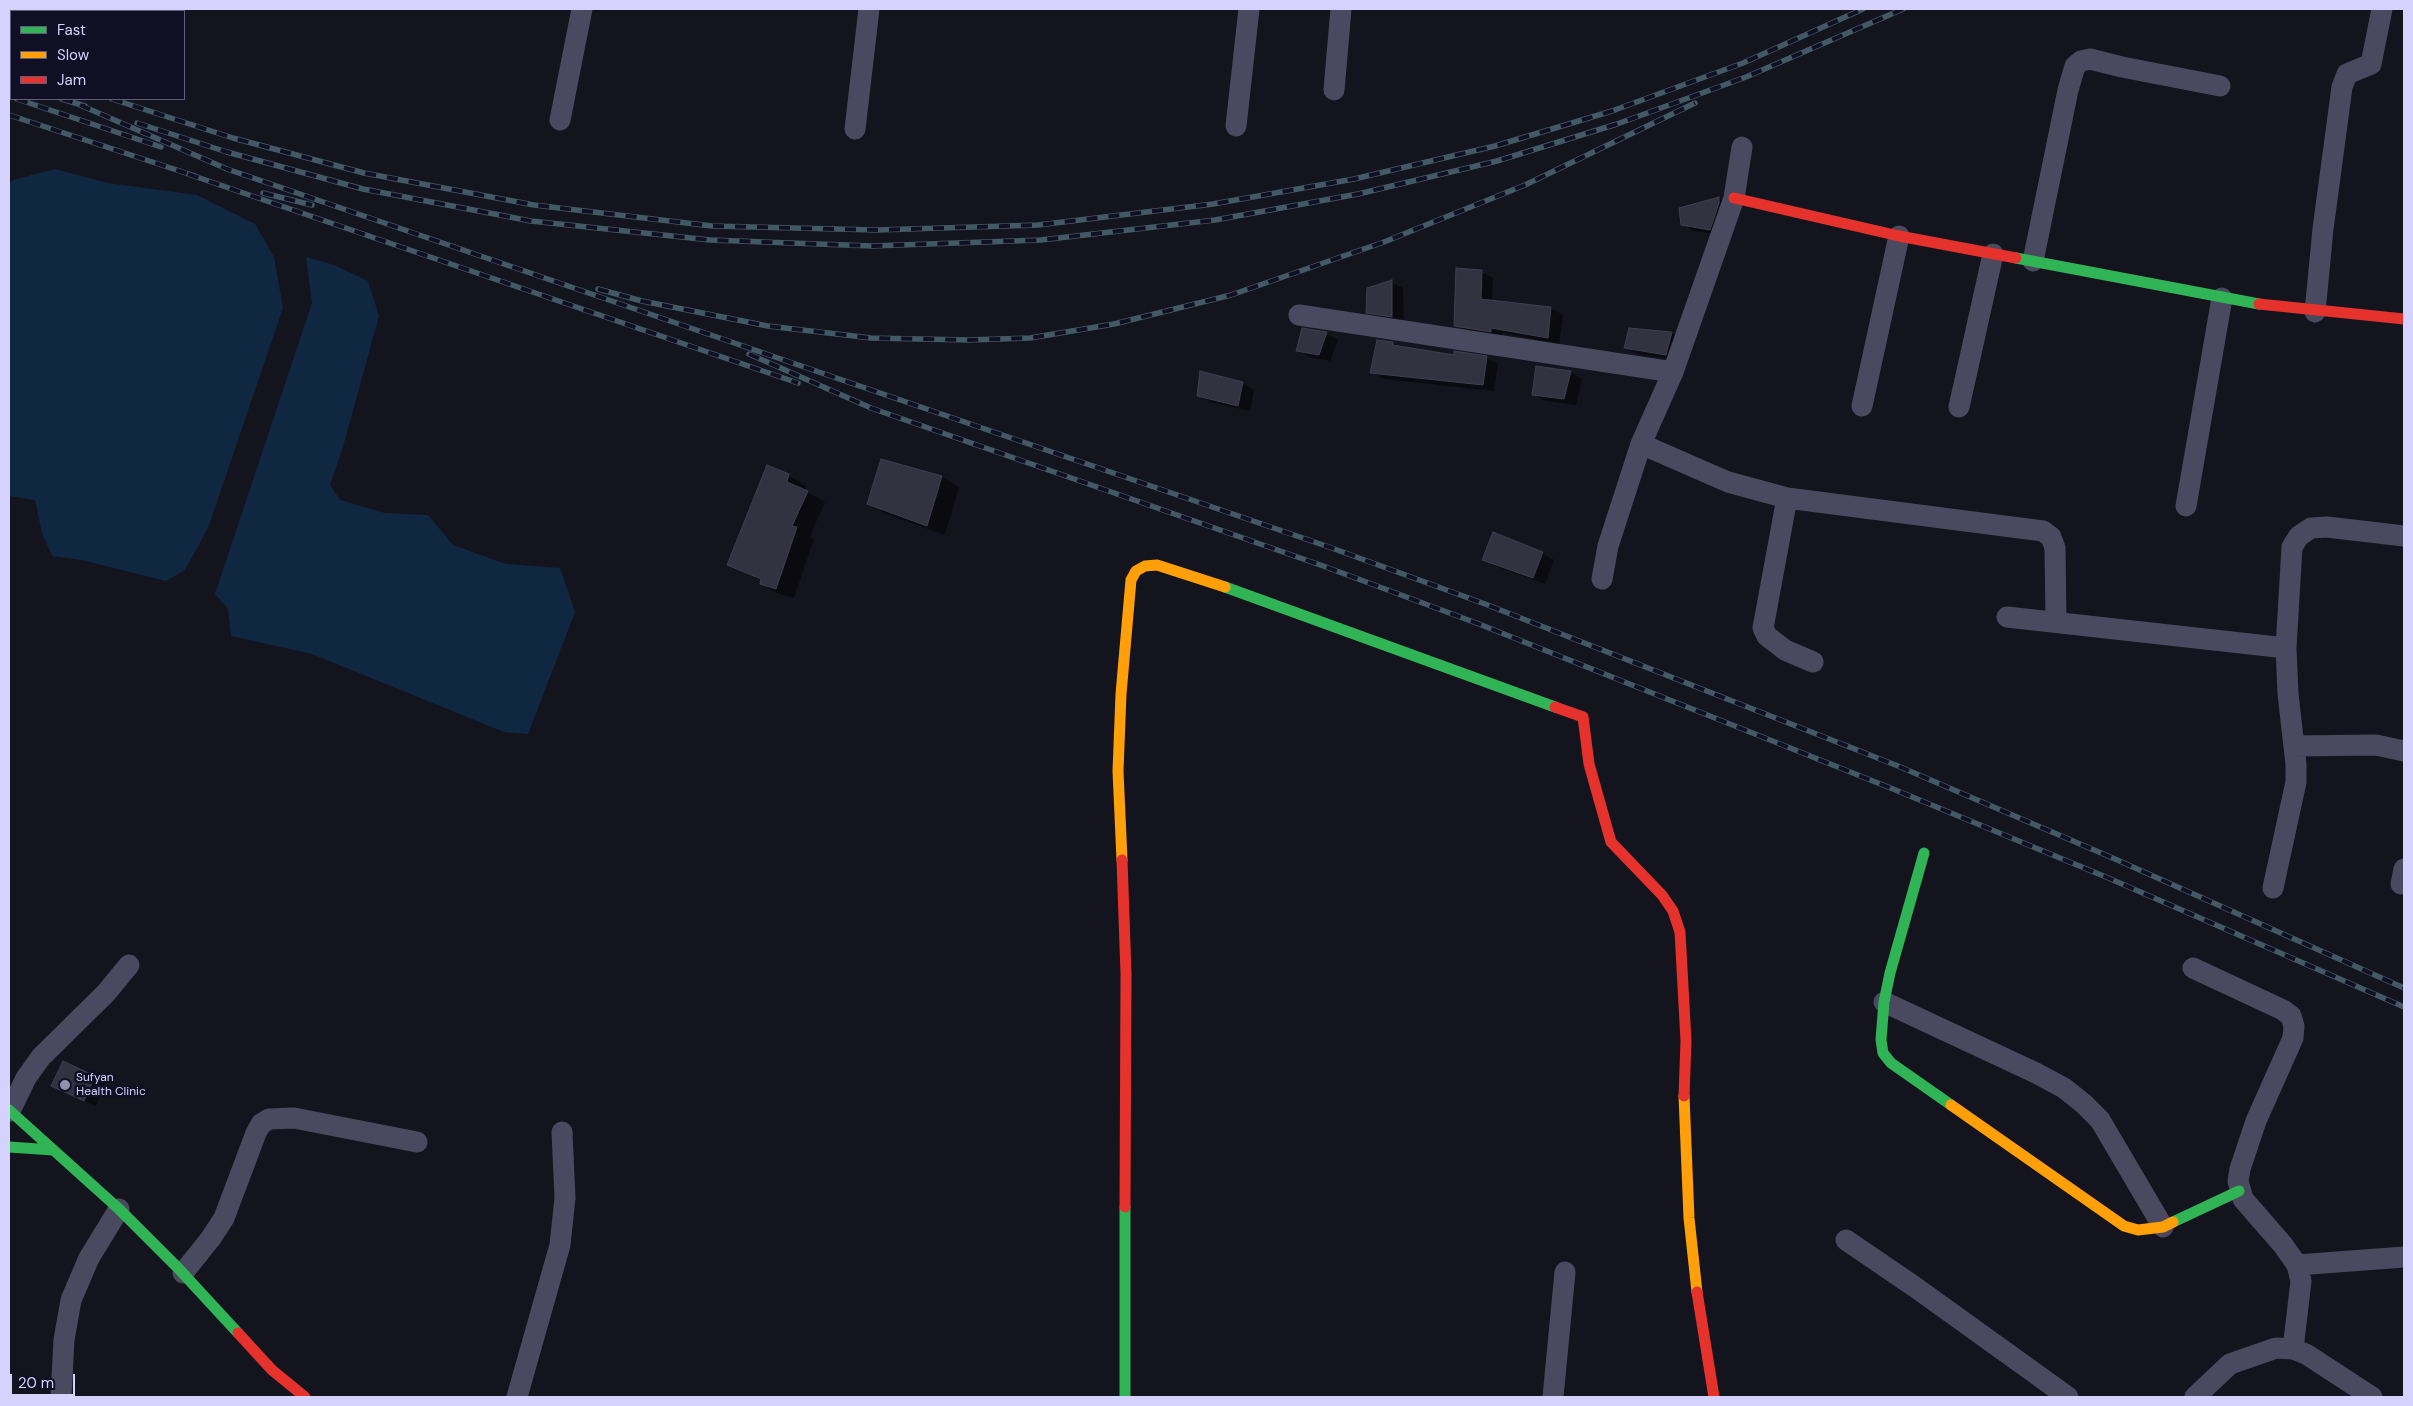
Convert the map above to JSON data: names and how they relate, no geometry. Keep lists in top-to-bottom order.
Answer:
{
  "places": ["Sufyan Health Clinic"],
  "legend": ["Fast", "Slow", "Jam"],
  "scale_bar": "20 m"
}
